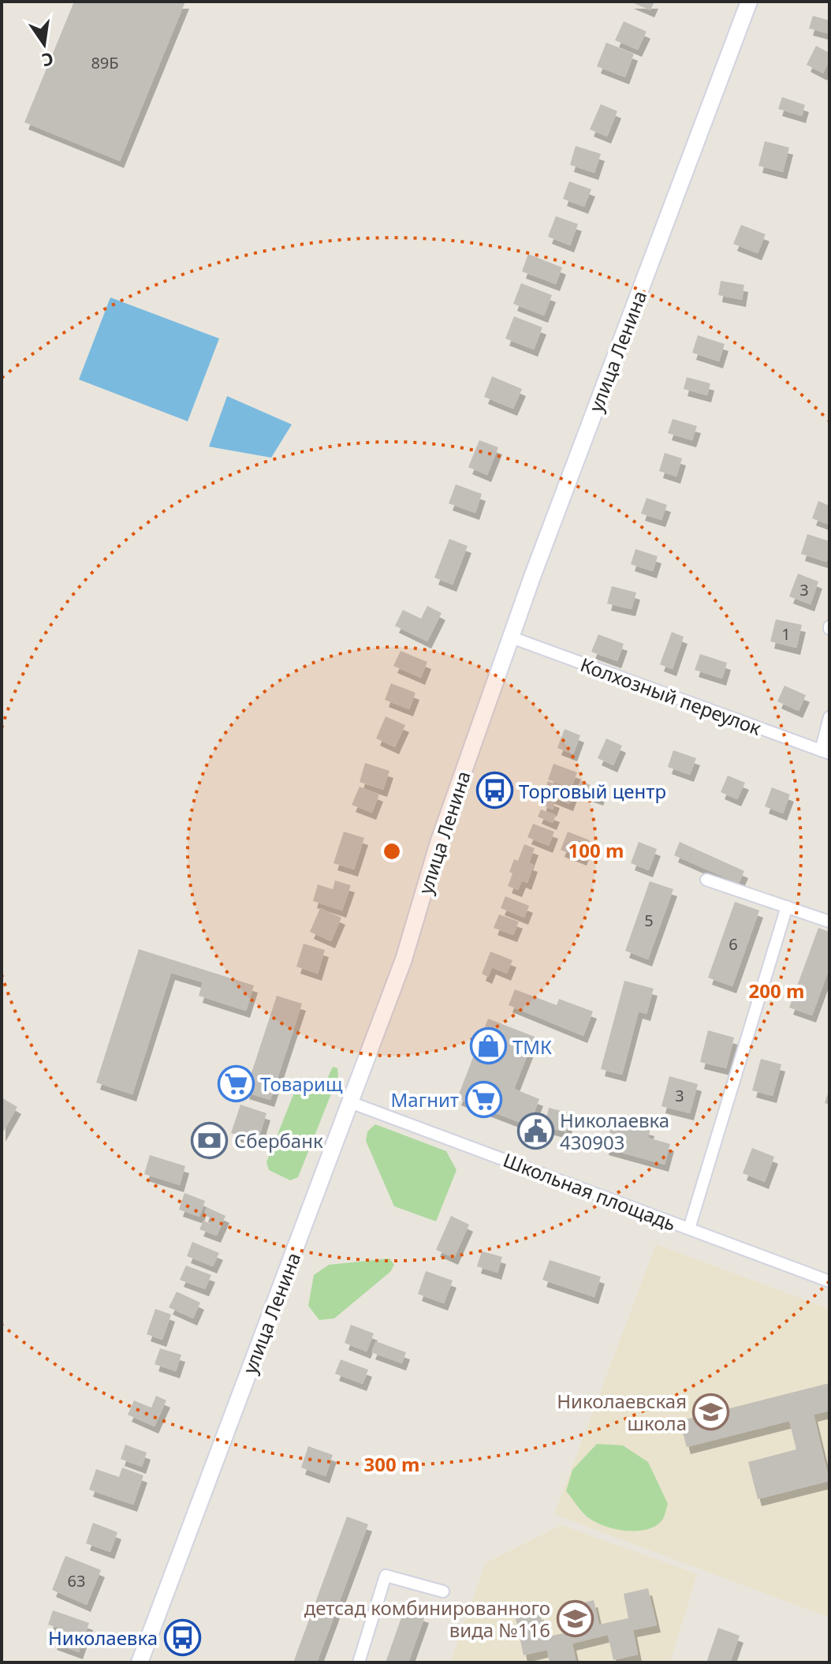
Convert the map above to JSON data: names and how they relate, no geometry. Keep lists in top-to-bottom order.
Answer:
{
  "streets": {
    "main road": ["улица Ленина"],
    "street": ["Колхозный переулок", "Школьная площадь"]
  },
  "crossings": [
    ["улица Ленина", "Колхозный переулок"],
    ["улица Ленина", "Школьная площадь"]
  ],
  "places": {
    "bus stop": ["Торговый центр", "Николаевка"],
    "shop": ["ТМК"],
    "supermarket": ["Товарищ", "Магнит"],
    "public building": ["Николаевка 430903"],
    "bank": ["Сбербанк"],
    "school or university": ["Николаевская школа", "детсад комбинированного вида №116"]
  },
  "house_numbers": [
    "89Б",
    "3",
    "1",
    "5",
    "6",
    "3",
    "63"
  ],
  "north": "bottom",
  "rings": ["100 m", "200 m", "300 m"]
}
